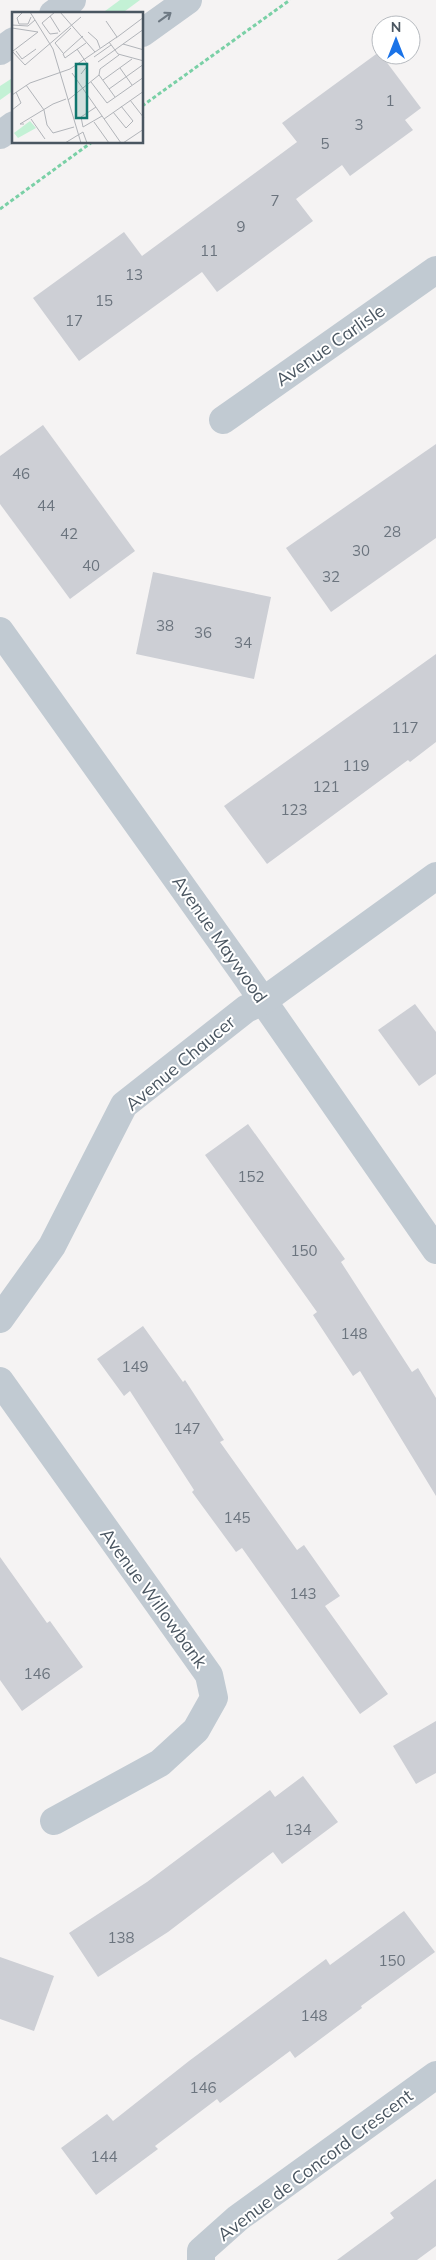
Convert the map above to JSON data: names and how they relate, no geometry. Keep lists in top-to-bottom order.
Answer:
{
  "streets": {
    "street": [
      "Avenue Carlisle",
      "Avenue Maywood",
      "Avenue Chaucer",
      "Avenue Willowbank",
      "Avenue de Concord Crescent"
    ]
  },
  "crossings": [
    ["Avenue Maywood", "Avenue Chaucer"]
  ],
  "house_numbers": [
    "1",
    "3",
    "5",
    "7",
    "9",
    "11",
    "13",
    "15",
    "17",
    "46",
    "44",
    "28",
    "42",
    "30",
    "40",
    "32",
    "38",
    "36",
    "34",
    "117",
    "119",
    "121",
    "123",
    "152",
    "150",
    "148",
    "149",
    "147",
    "145",
    "143",
    "146",
    "134",
    "138",
    "150",
    "148",
    "146",
    "144"
  ],
  "north": "top"
}
